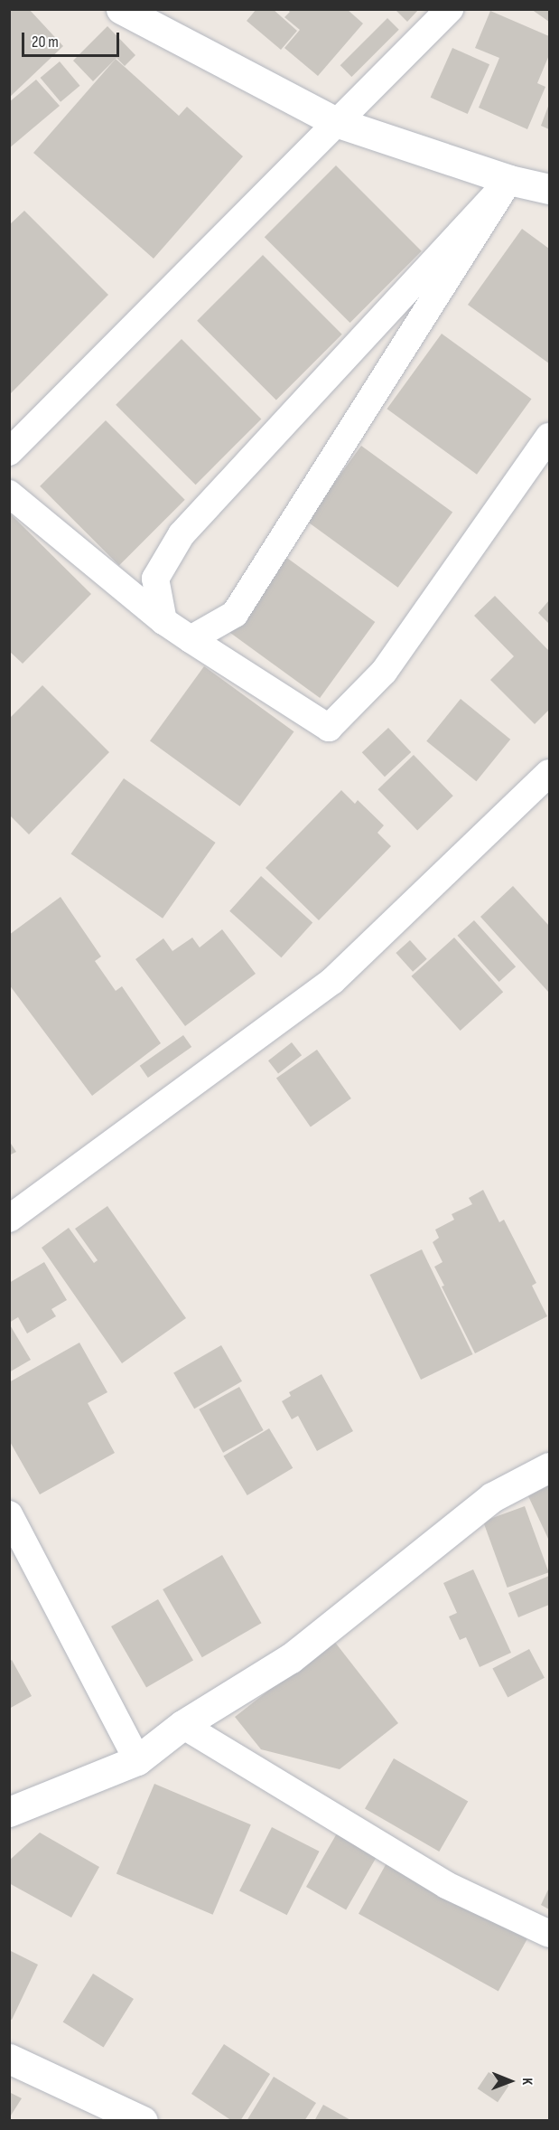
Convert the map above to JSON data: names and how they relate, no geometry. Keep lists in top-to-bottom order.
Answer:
{
  "scale_bar": "20 m",
  "north": "right"
}
